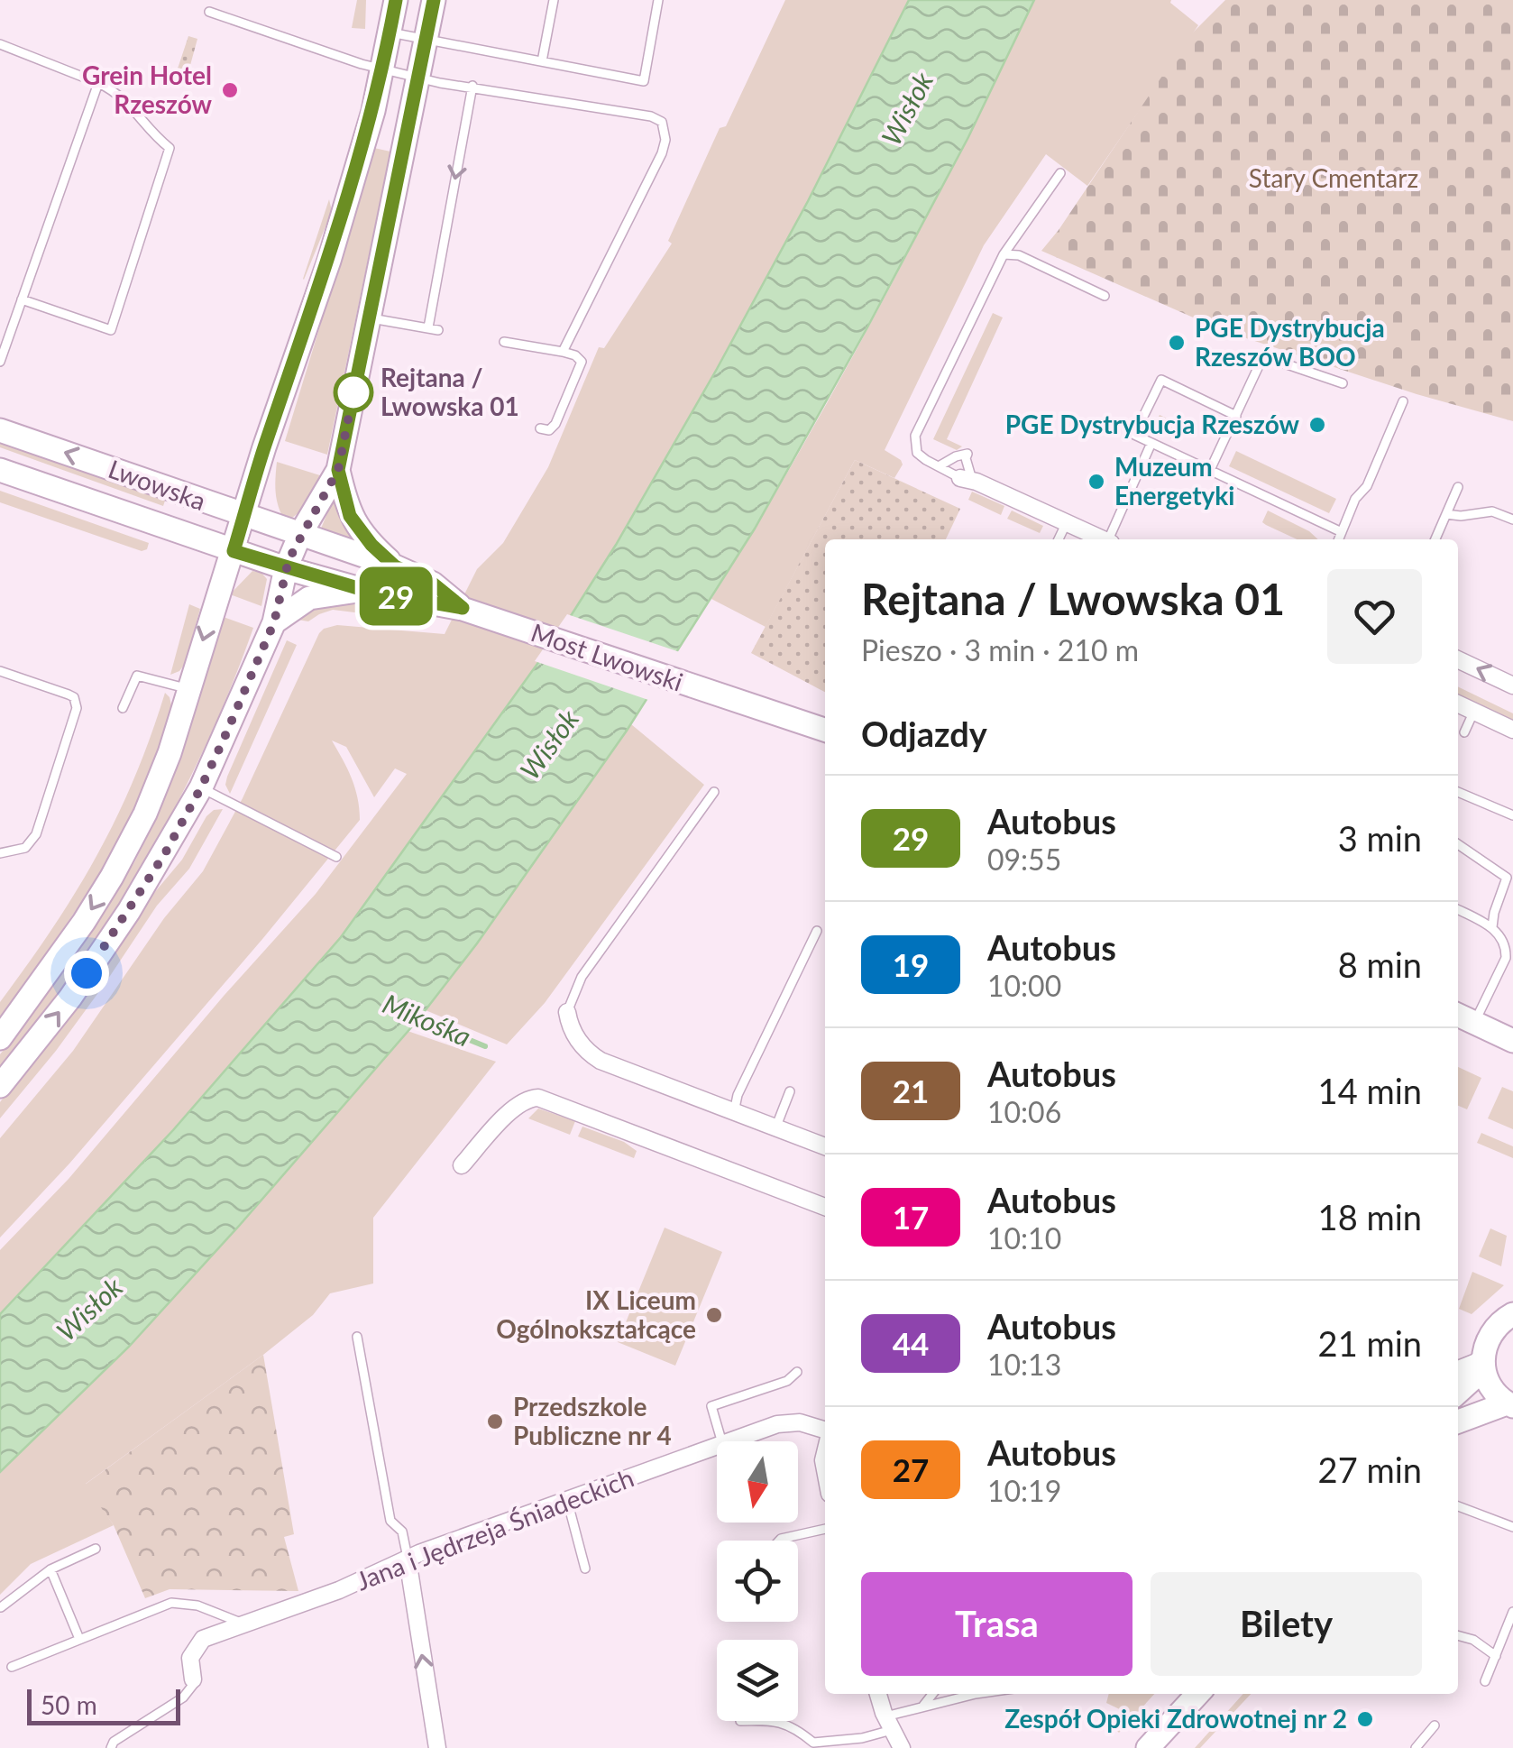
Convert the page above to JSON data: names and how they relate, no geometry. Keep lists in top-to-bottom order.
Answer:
{
  "streets": {
    "main road": ["Lwowska", "Most Lwowski"],
    "street": ["Jana i Jędrzeja Śniadeckich"]
  },
  "crossings": [
    ["Lwowska", "Most Lwowski"]
  ],
  "water": ["Wisłok", "Mikośka"],
  "parks": ["Stary Cmentarz"],
  "places": [
    "Grein Hotel Rzeszów",
    "PGE Dystrybucja Rzeszów BOO",
    "Rejtana / Lwowska 01",
    "PGE Dystrybucja Rzeszów",
    "Muzeum Energetyki",
    "IX Liceum Ogólnokształcące",
    "Przedszkole Publiczne nr 4",
    "Zespół Opieki Zdrowotnej nr 2"
  ],
  "lines": ["bus line 29"],
  "scale_bar": "50 m",
  "north": "bottom",
  "page": {
    "on_map": "29",
    "heading": [
      ["Rejtana / Lwowska 01", "Pieszo · 3 min · 210 m"],
      "Odjazdy"
    ],
    "list": [
      {
        "mark": "29",
        "name": "Autobus",
        "note": "09:55",
        "value": "3 min"
      },
      {
        "mark": "19",
        "name": "Autobus",
        "note": "10:00",
        "value": "8 min"
      },
      {
        "mark": "21",
        "name": "Autobus",
        "note": "10:06",
        "value": "14 min"
      },
      {
        "mark": "17",
        "name": "Autobus",
        "note": "10:10",
        "value": "18 min"
      },
      {
        "mark": "44",
        "name": "Autobus",
        "note": "10:13",
        "value": "21 min"
      },
      {
        "mark": "27",
        "name": "Autobus",
        "note": "10:19",
        "value": "27 min"
      }
    ],
    "buttons": ["Trasa", "Bilety"],
    "scale": "50 m"
  }
}
